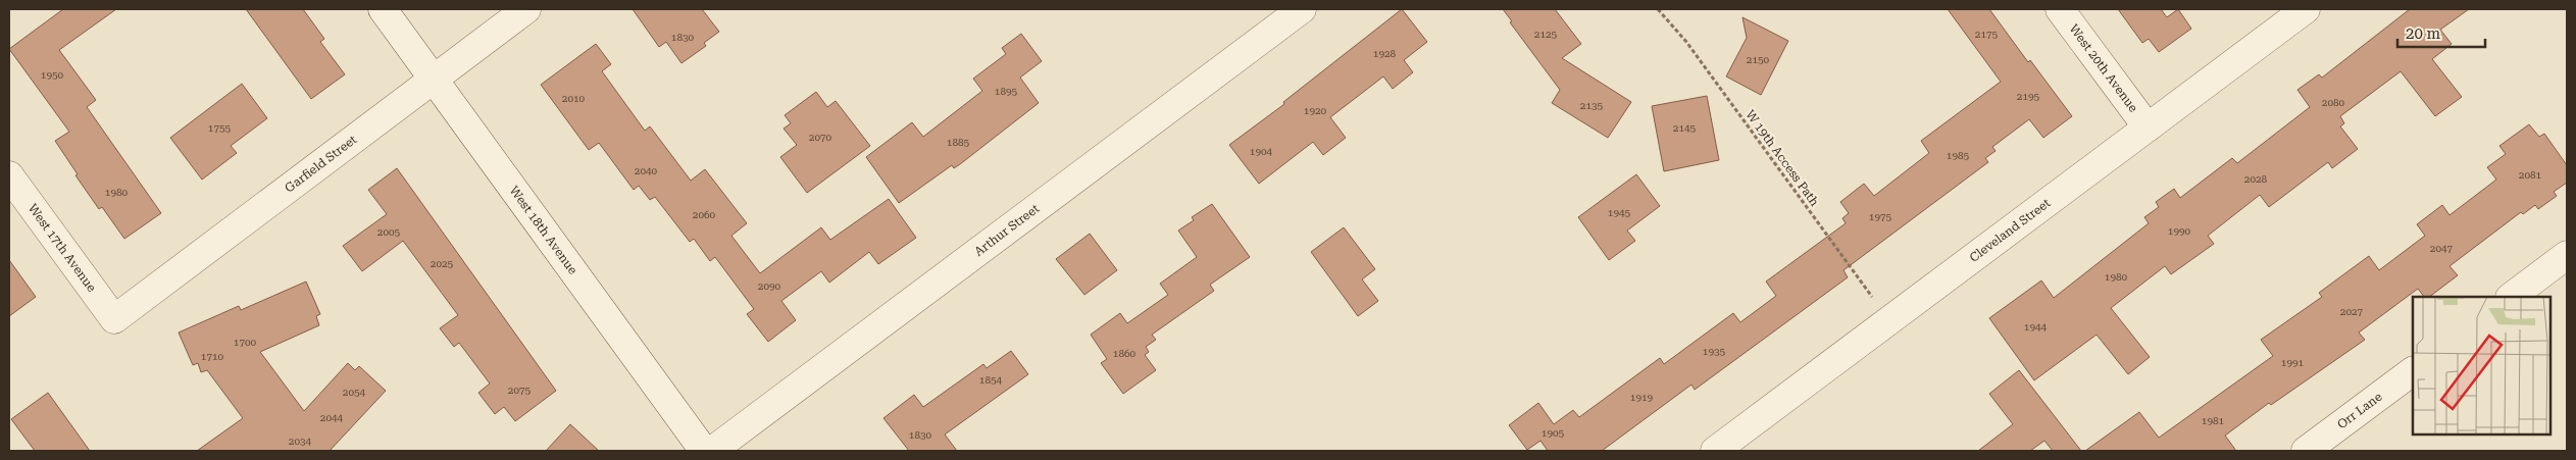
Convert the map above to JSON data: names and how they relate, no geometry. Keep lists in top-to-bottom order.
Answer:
{
  "streets": {
    "street": [
      "West 20th Avenue",
      "Garfield Street",
      "West 18th Avenue",
      "Cleveland Street",
      "Arthur Street",
      "West 17th Avenue",
      "Orr Lane"
    ],
    "path": ["W 19th Access Path"]
  },
  "crossings": [
    ["West 20th Avenue", "Cleveland Street"],
    ["W 19th Access Path", "Cleveland Street"],
    ["Garfield Street", "West 18th Avenue"],
    ["Garfield Street", "West 17th Avenue"]
  ],
  "house_numbers": [
    "2125",
    "2175",
    "1830",
    "1928",
    "2150",
    "1950",
    "1895",
    "2195",
    "2010",
    "2080",
    "2135",
    "1920",
    "1755",
    "2145",
    "2070",
    "1885",
    "1904",
    "1985",
    "2040",
    "2081",
    "2028",
    "1980",
    "1945",
    "2060",
    "1975",
    "1990",
    "2005",
    "2047",
    "2025",
    "1980",
    "2090",
    "2027",
    "1944",
    "1700",
    "1935",
    "1860",
    "1710",
    "1991",
    "1854",
    "2075",
    "2054",
    "1919",
    "2044",
    "1981",
    "1905",
    "1830",
    "2034"
  ],
  "scale_bar": "20 m"
}
